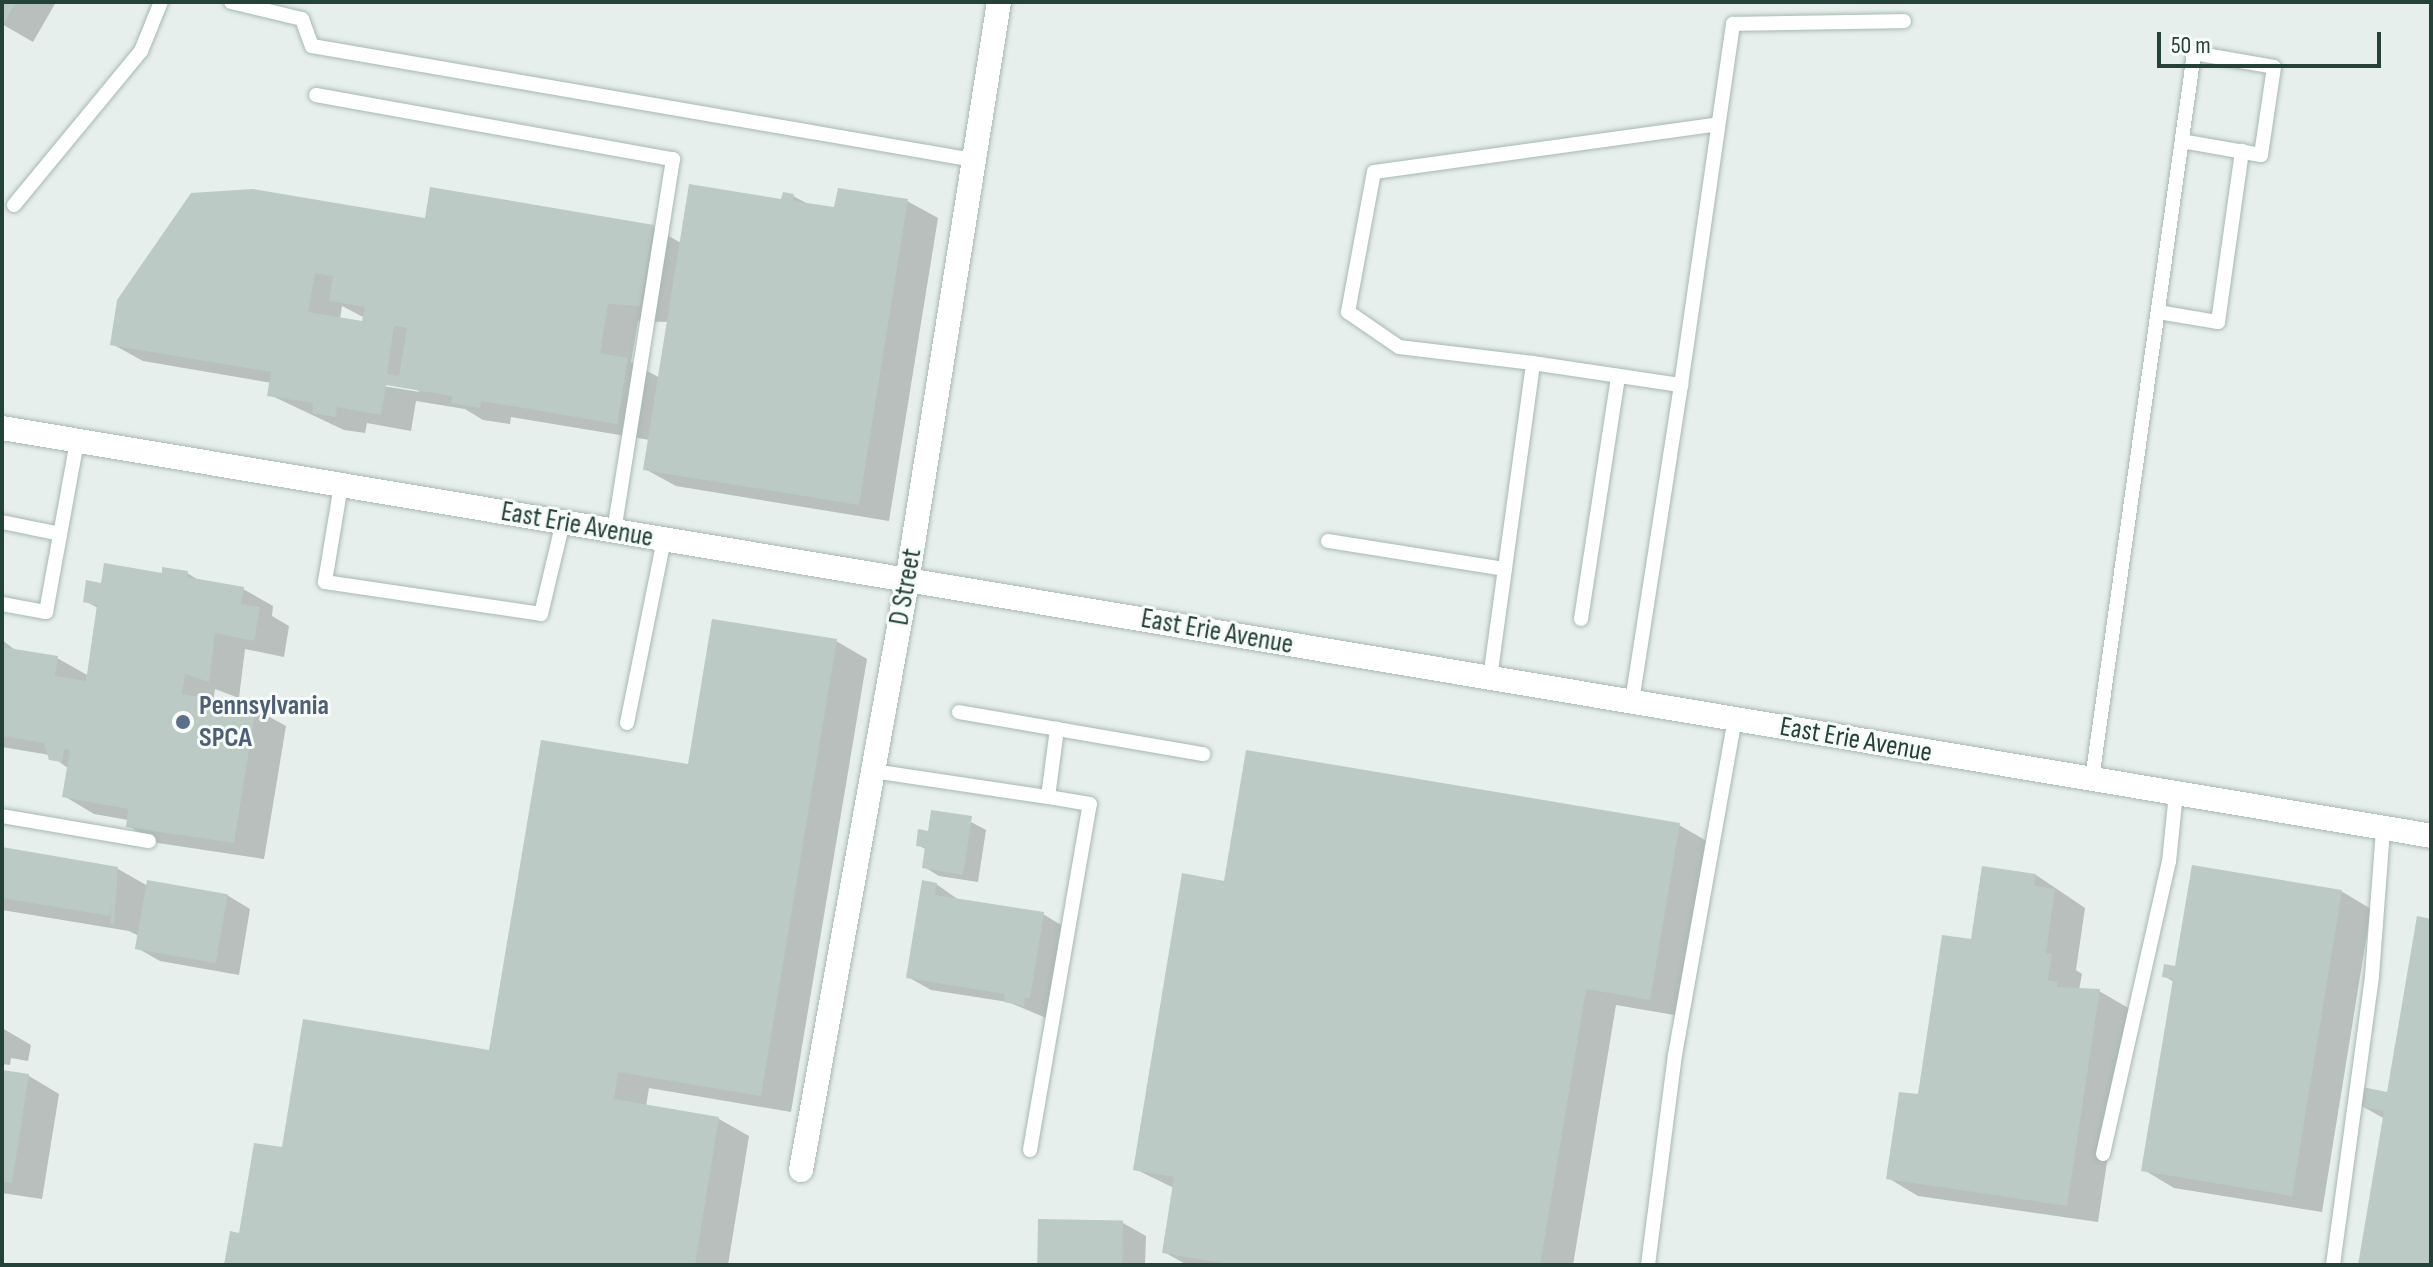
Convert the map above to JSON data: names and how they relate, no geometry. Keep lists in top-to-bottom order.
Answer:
{
  "streets": {
    "main road": ["East Erie Avenue", "D Street"]
  },
  "crossings": [
    ["East Erie Avenue", "D Street"]
  ],
  "places": ["Pennsylvania SPCA"],
  "scale_bar": "50 m"
}
